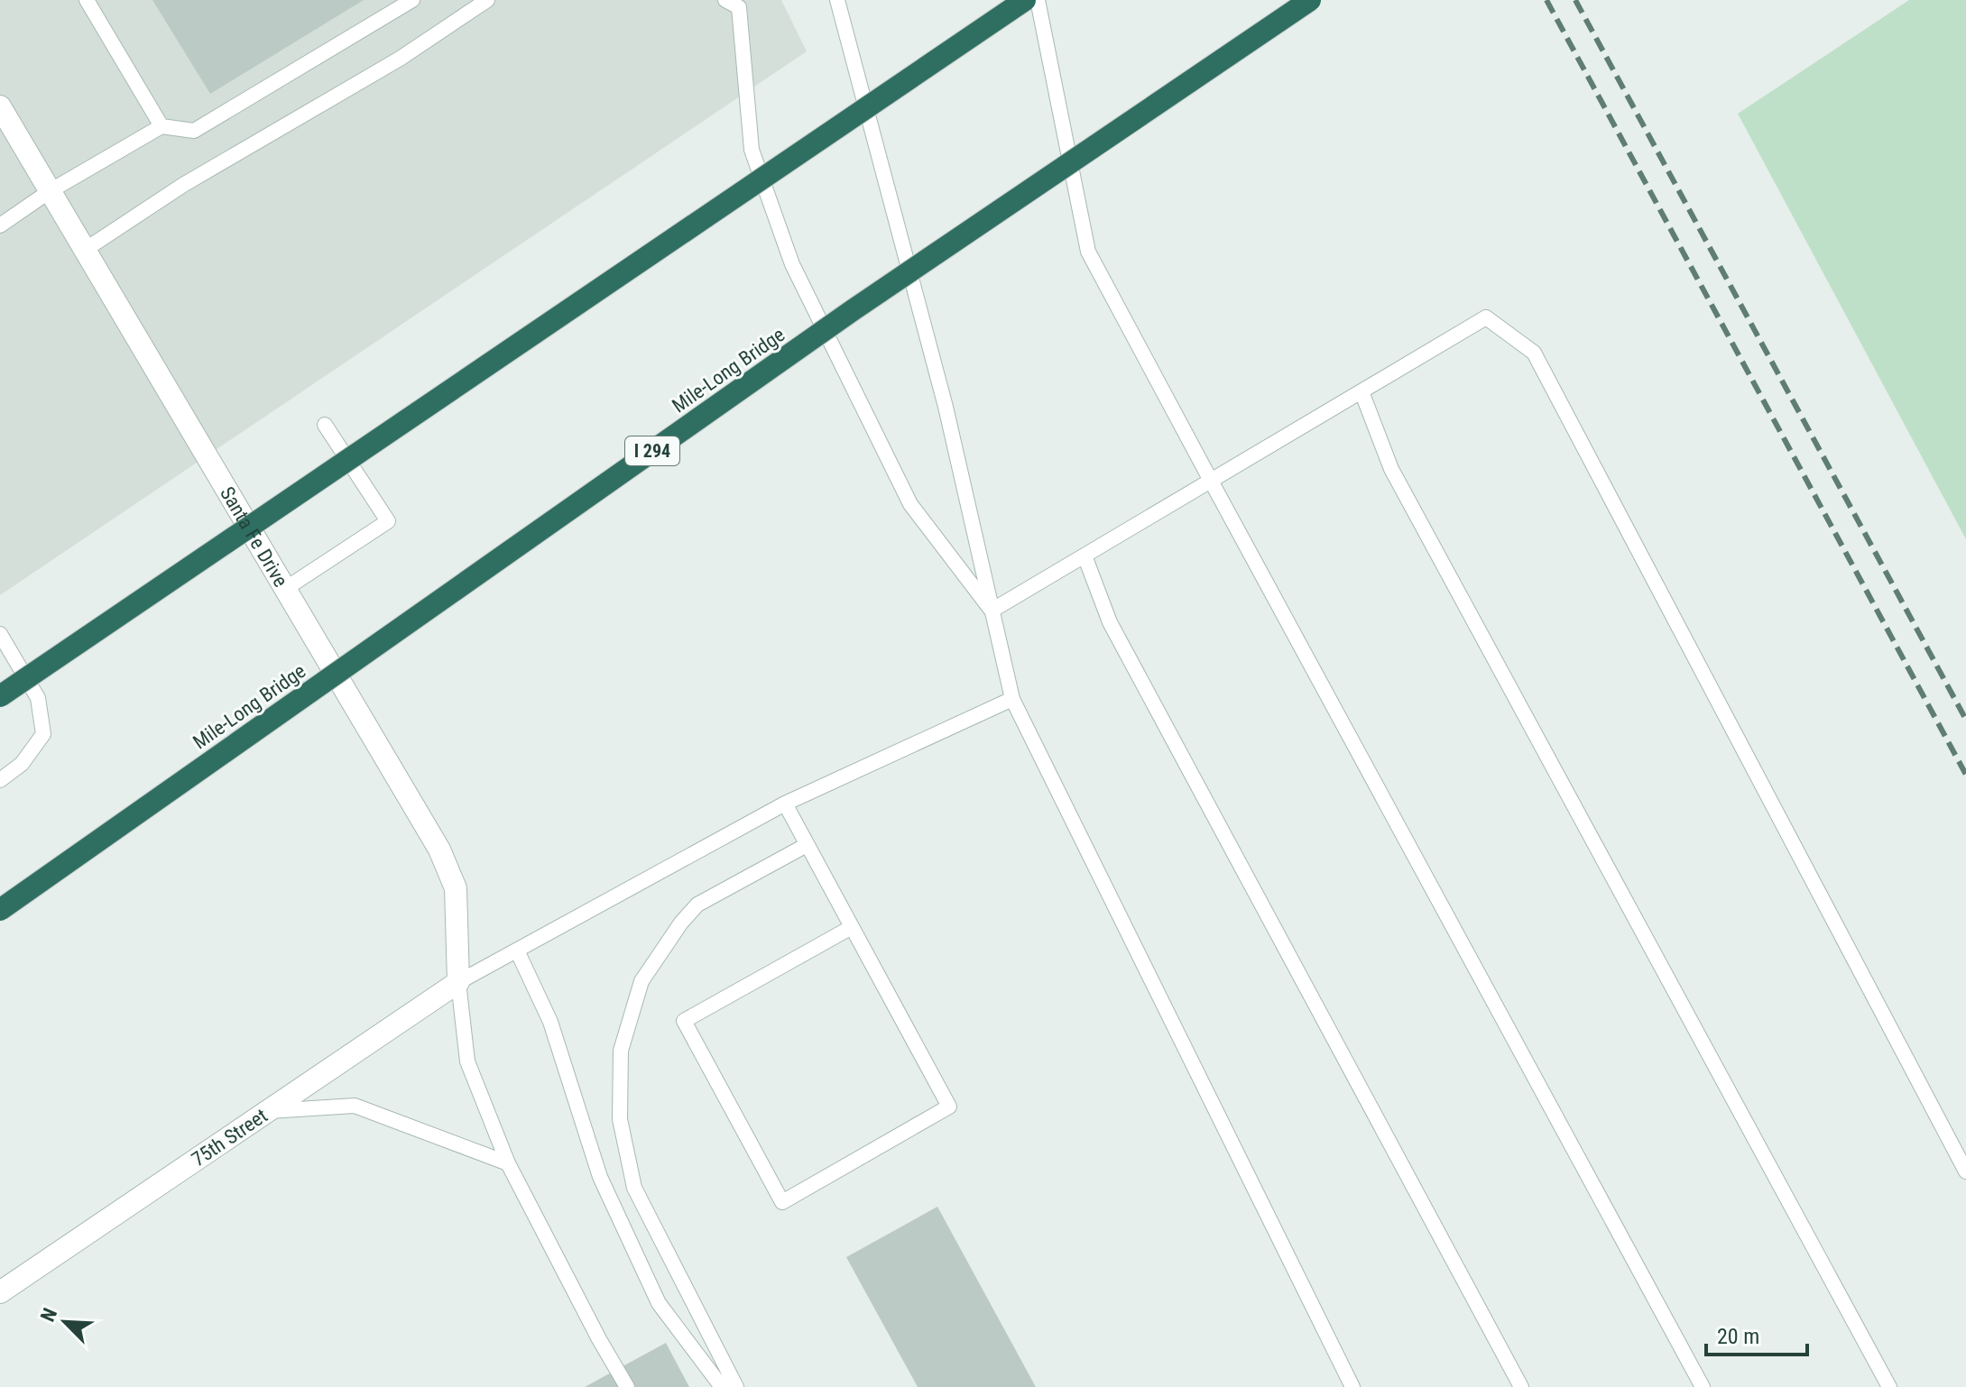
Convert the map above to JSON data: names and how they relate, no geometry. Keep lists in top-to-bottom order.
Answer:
{
  "streets": {
    "highway": ["Mile-Long Bridge", "I 294"],
    "street": ["Santa Fe Drive", "75th Street"]
  },
  "crossings": [
    ["Santa Fe Drive", "75th Street"]
  ],
  "scale_bar": "20 m",
  "north": "top left"
}
